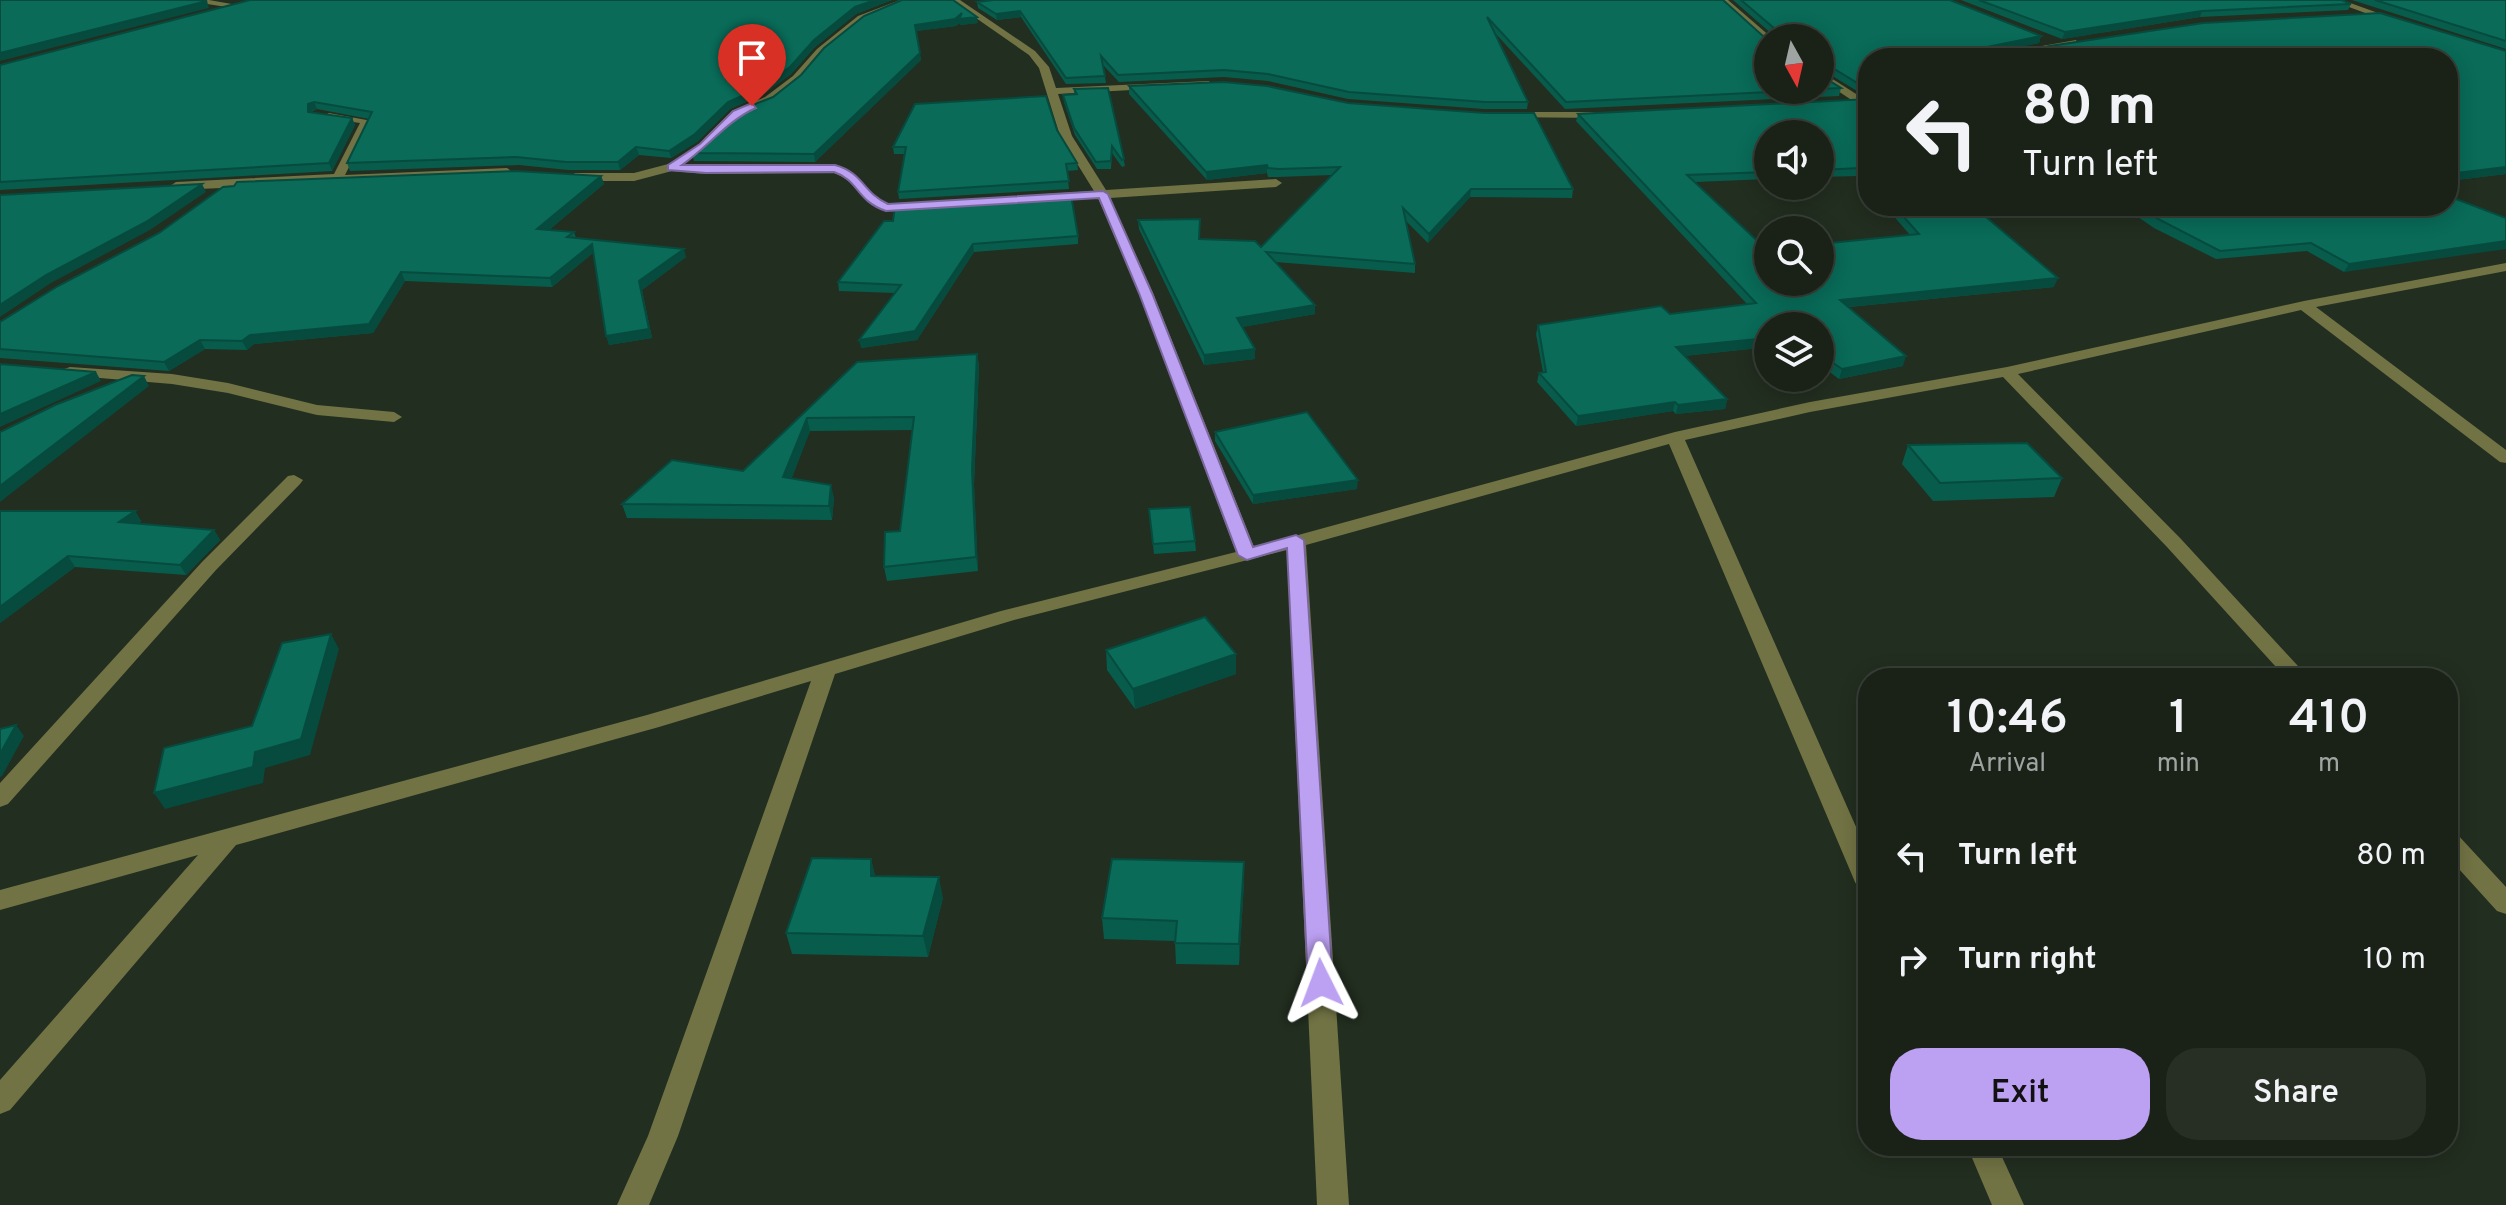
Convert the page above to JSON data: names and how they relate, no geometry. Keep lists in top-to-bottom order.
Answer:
{
  "north": "bottom",
  "page": {
    "turn": ["80 m", "Turn left"],
    "eta": [
      "10:46",
      "Arrival",
      "1",
      "min",
      "410",
      "m"
    ],
    "list": [
      {
        "name": "Turn left",
        "value": "80 m"
      },
      {
        "name": "Turn right",
        "value": "10 m"
      }
    ],
    "buttons": ["Exit", "Share"]
  }
}
